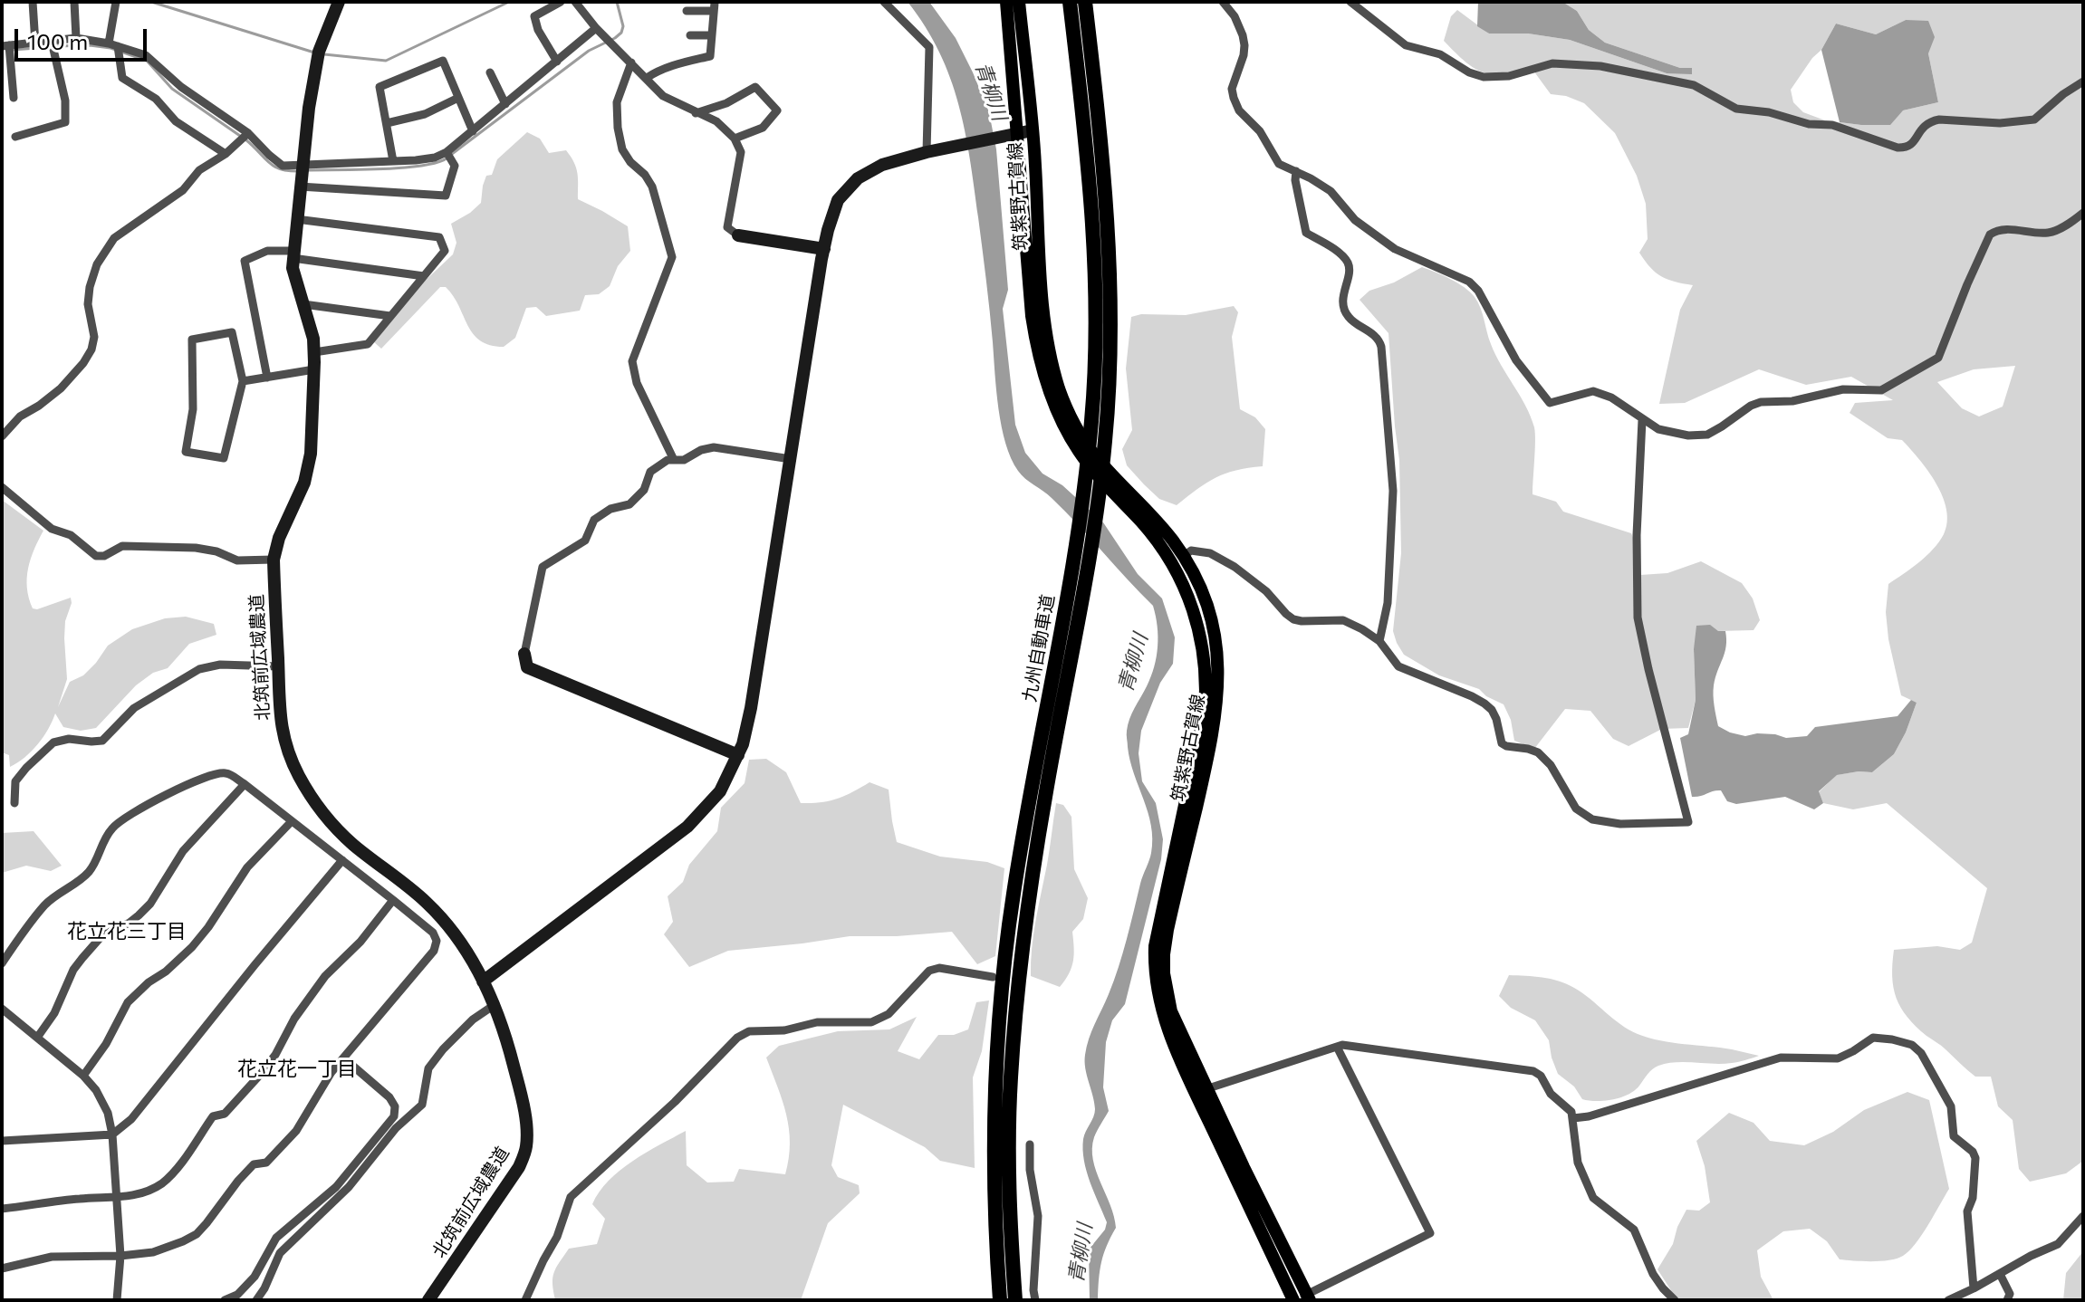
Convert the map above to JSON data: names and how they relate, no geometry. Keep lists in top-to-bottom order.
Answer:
{
  "streets": {
    "highway": ["九州自動車道"],
    "main road": ["筑紫野古賀線"],
    "street": ["北筑前広域農道"]
  },
  "districts": ["花立花三丁目", "花立花一丁目"],
  "water": ["青柳川"],
  "scale_bar": "100 m"
}
